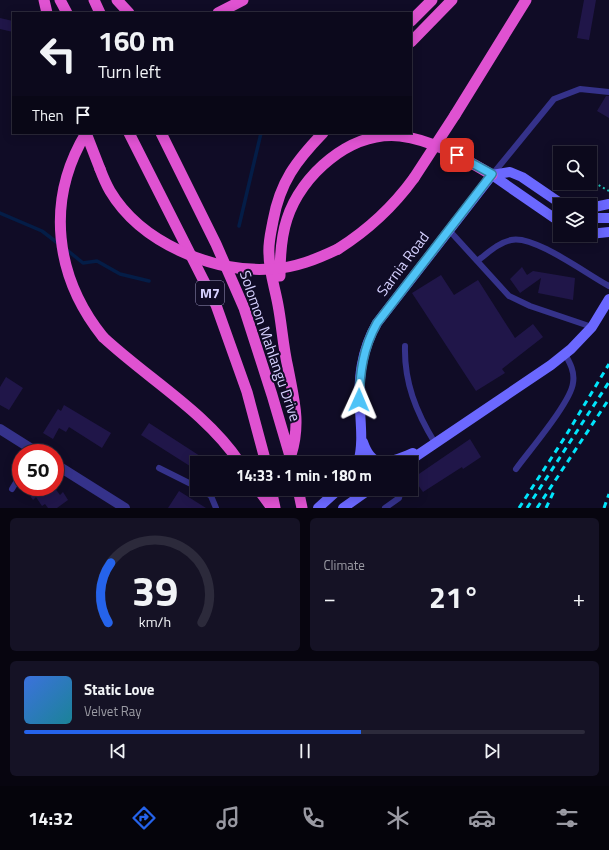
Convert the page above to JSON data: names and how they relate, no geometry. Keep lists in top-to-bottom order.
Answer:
{
  "streets": {
    "highway": ["M7", "Solomon Mahlangu Drive"],
    "main road": ["Sarnia Road"]
  },
  "page": {
    "turn": ["160 m", "Turn left"],
    "then": "Then",
    "limit": "50",
    "trip": "14:33 · 1 min · 180 m",
    "tile": "Climate",
    "heat": ["−", "21°", "+"],
    "song": ["Static Love", "Velvet Ray"],
    "tabs": "14:32",
    "gauge": ["39", "km/h"]
  }
}
